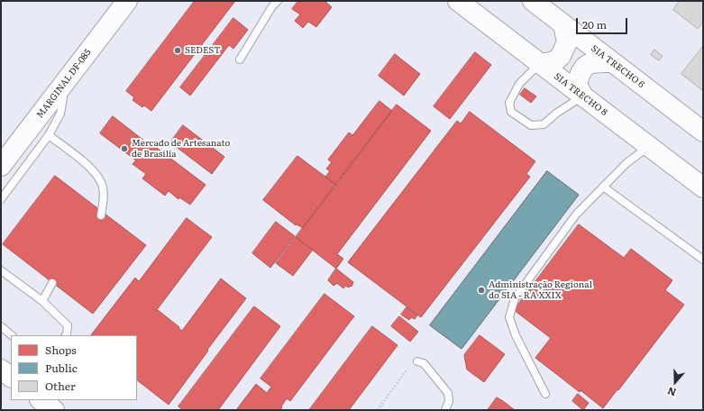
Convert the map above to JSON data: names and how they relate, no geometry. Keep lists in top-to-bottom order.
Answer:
{
  "streets": {
    "street": ["SIA TRECHO 6", "MARGINAL DF-085", "SIA TRECHO 8"]
  },
  "places": ["SEDEST", "Mercado de Artesanato de Brasília", "Administração Regional do SIA - RA XXIX"],
  "legend": ["Shops", "Public", "Other"],
  "scale_bar": "20 m",
  "north": "bottom"
}
